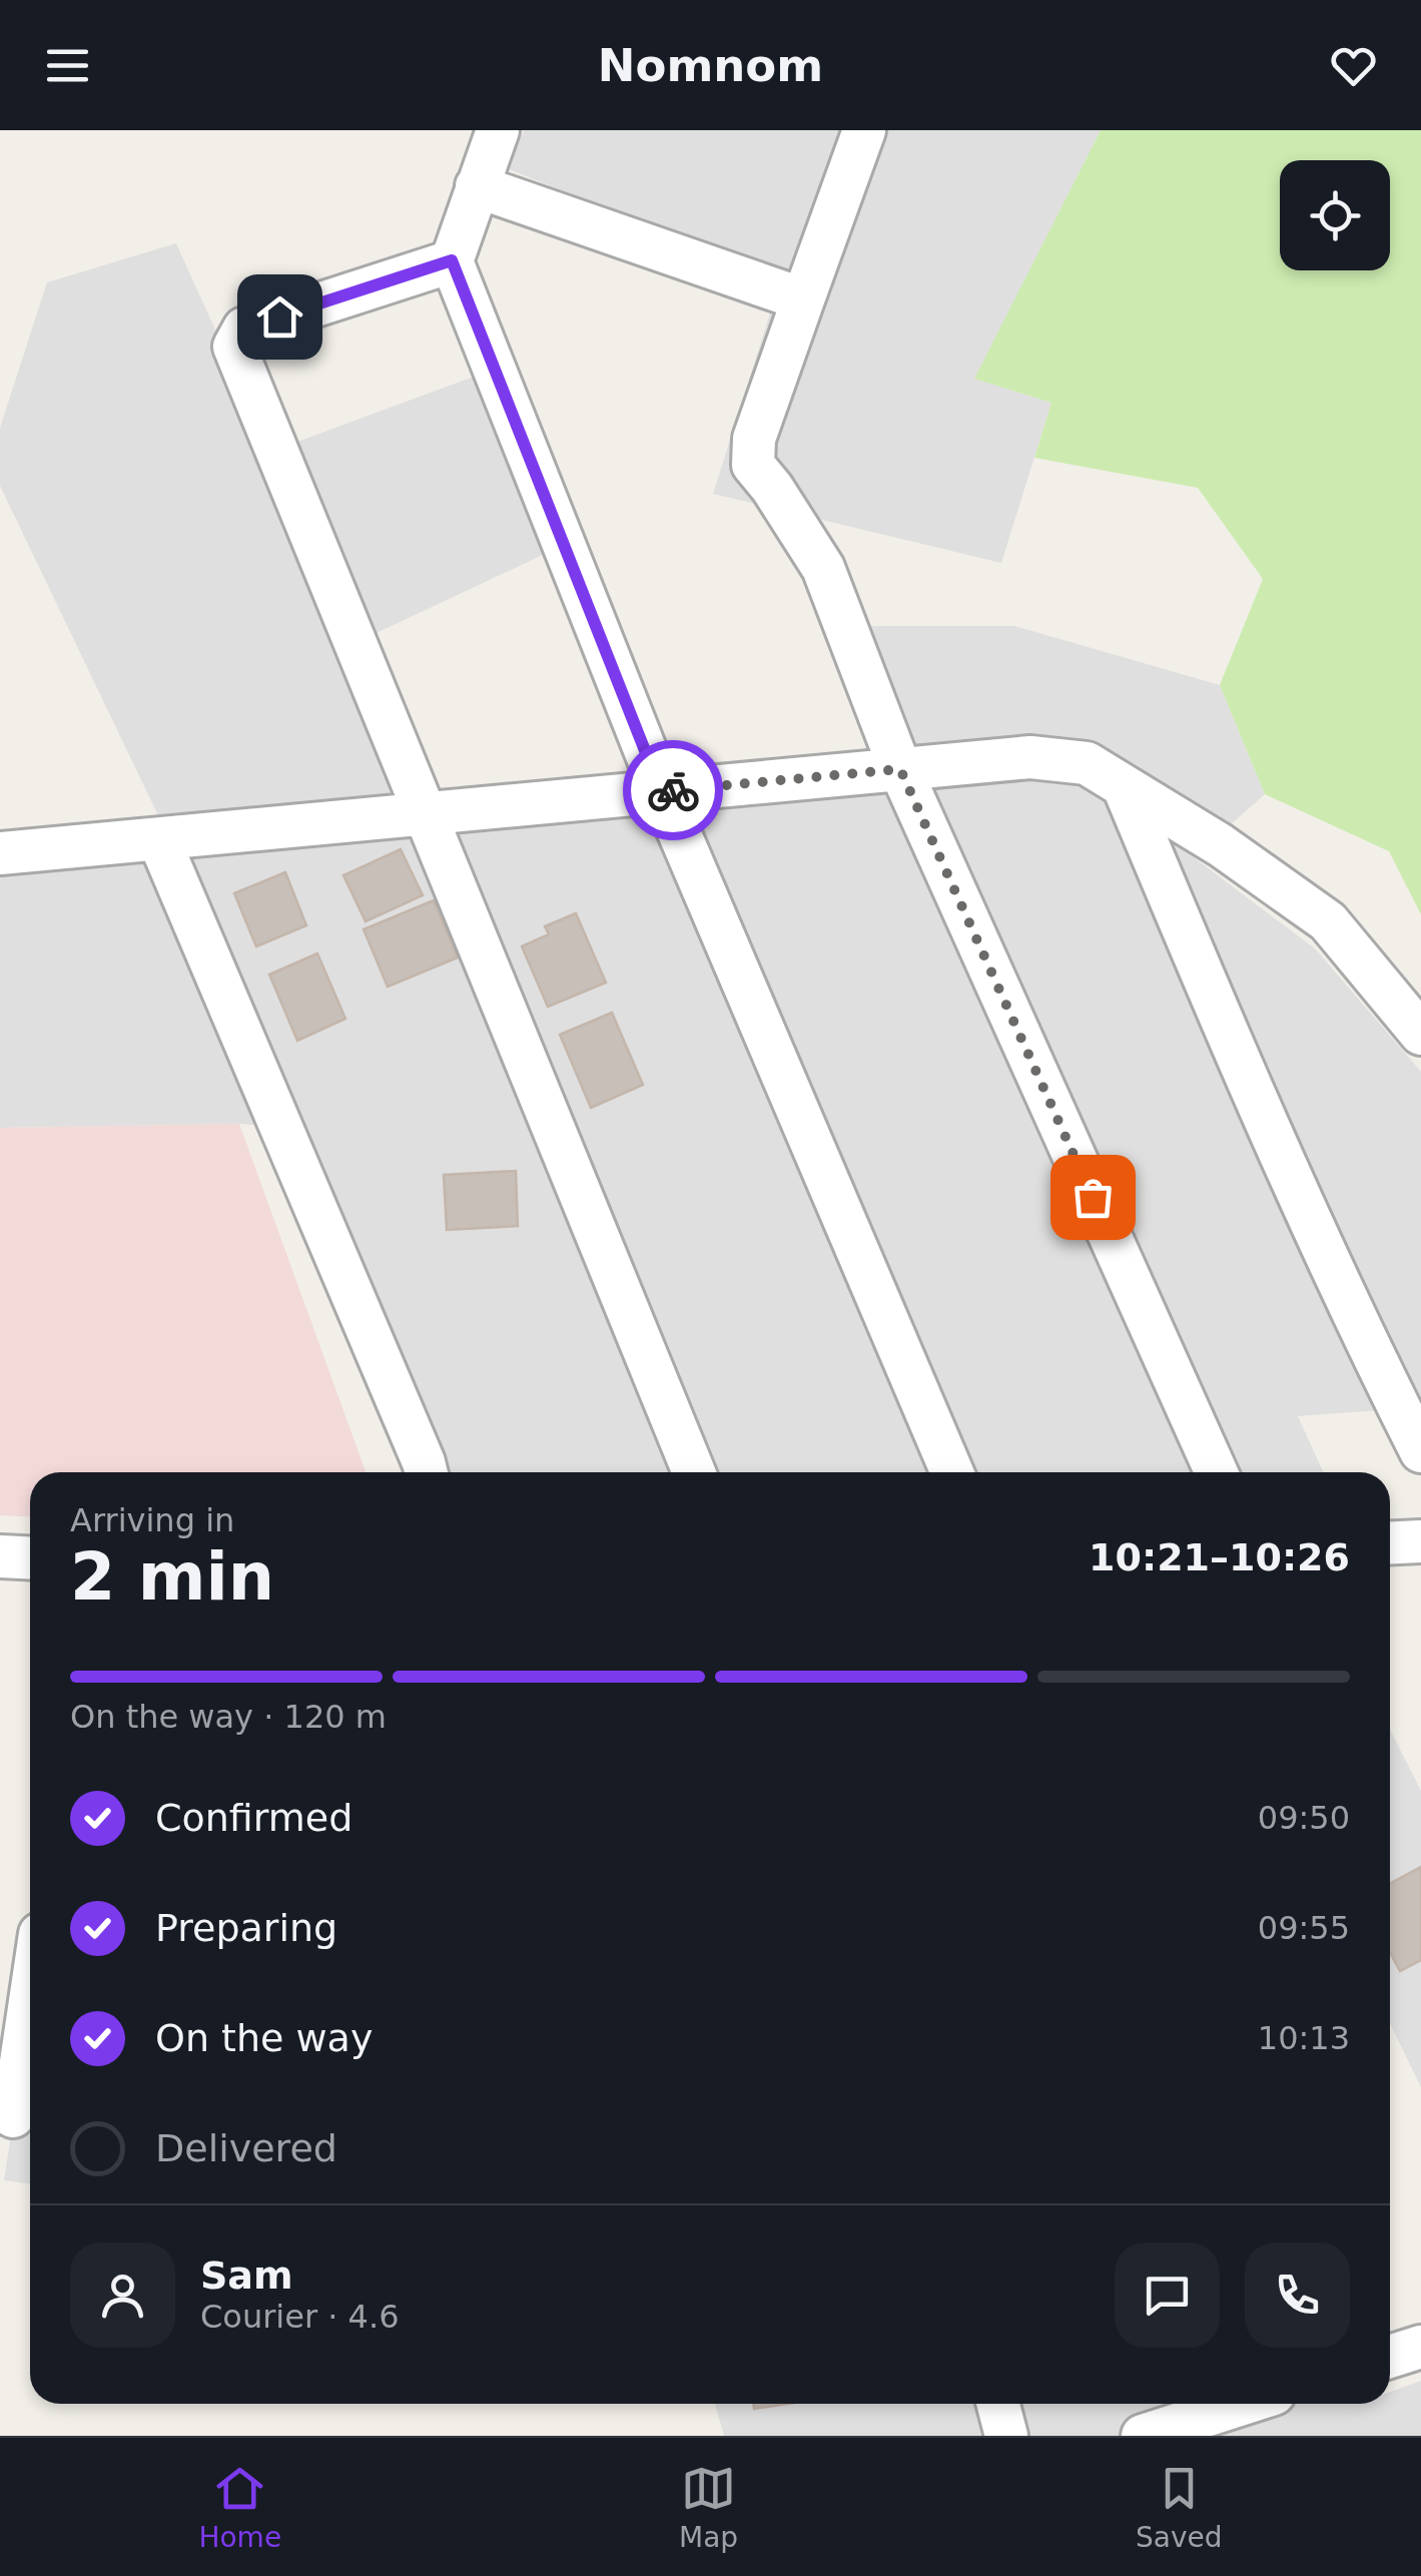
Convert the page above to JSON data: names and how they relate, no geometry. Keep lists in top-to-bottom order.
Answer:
{
  "page": {
    "header": "Nomnom",
    "heading": ["2 min", "Arriving in", "10:21–10:26"],
    "panel": ["Sam", "Courier · 4.6"],
    "bar": "On the way · 120 m",
    "list": [
      ["Confirmed", "09:50"],
      ["Preparing", "09:55"],
      ["On the way", "10:13"],
      "Delivered"
    ],
    "tabs": ["Home", "Map", "Saved"]
  }
}
